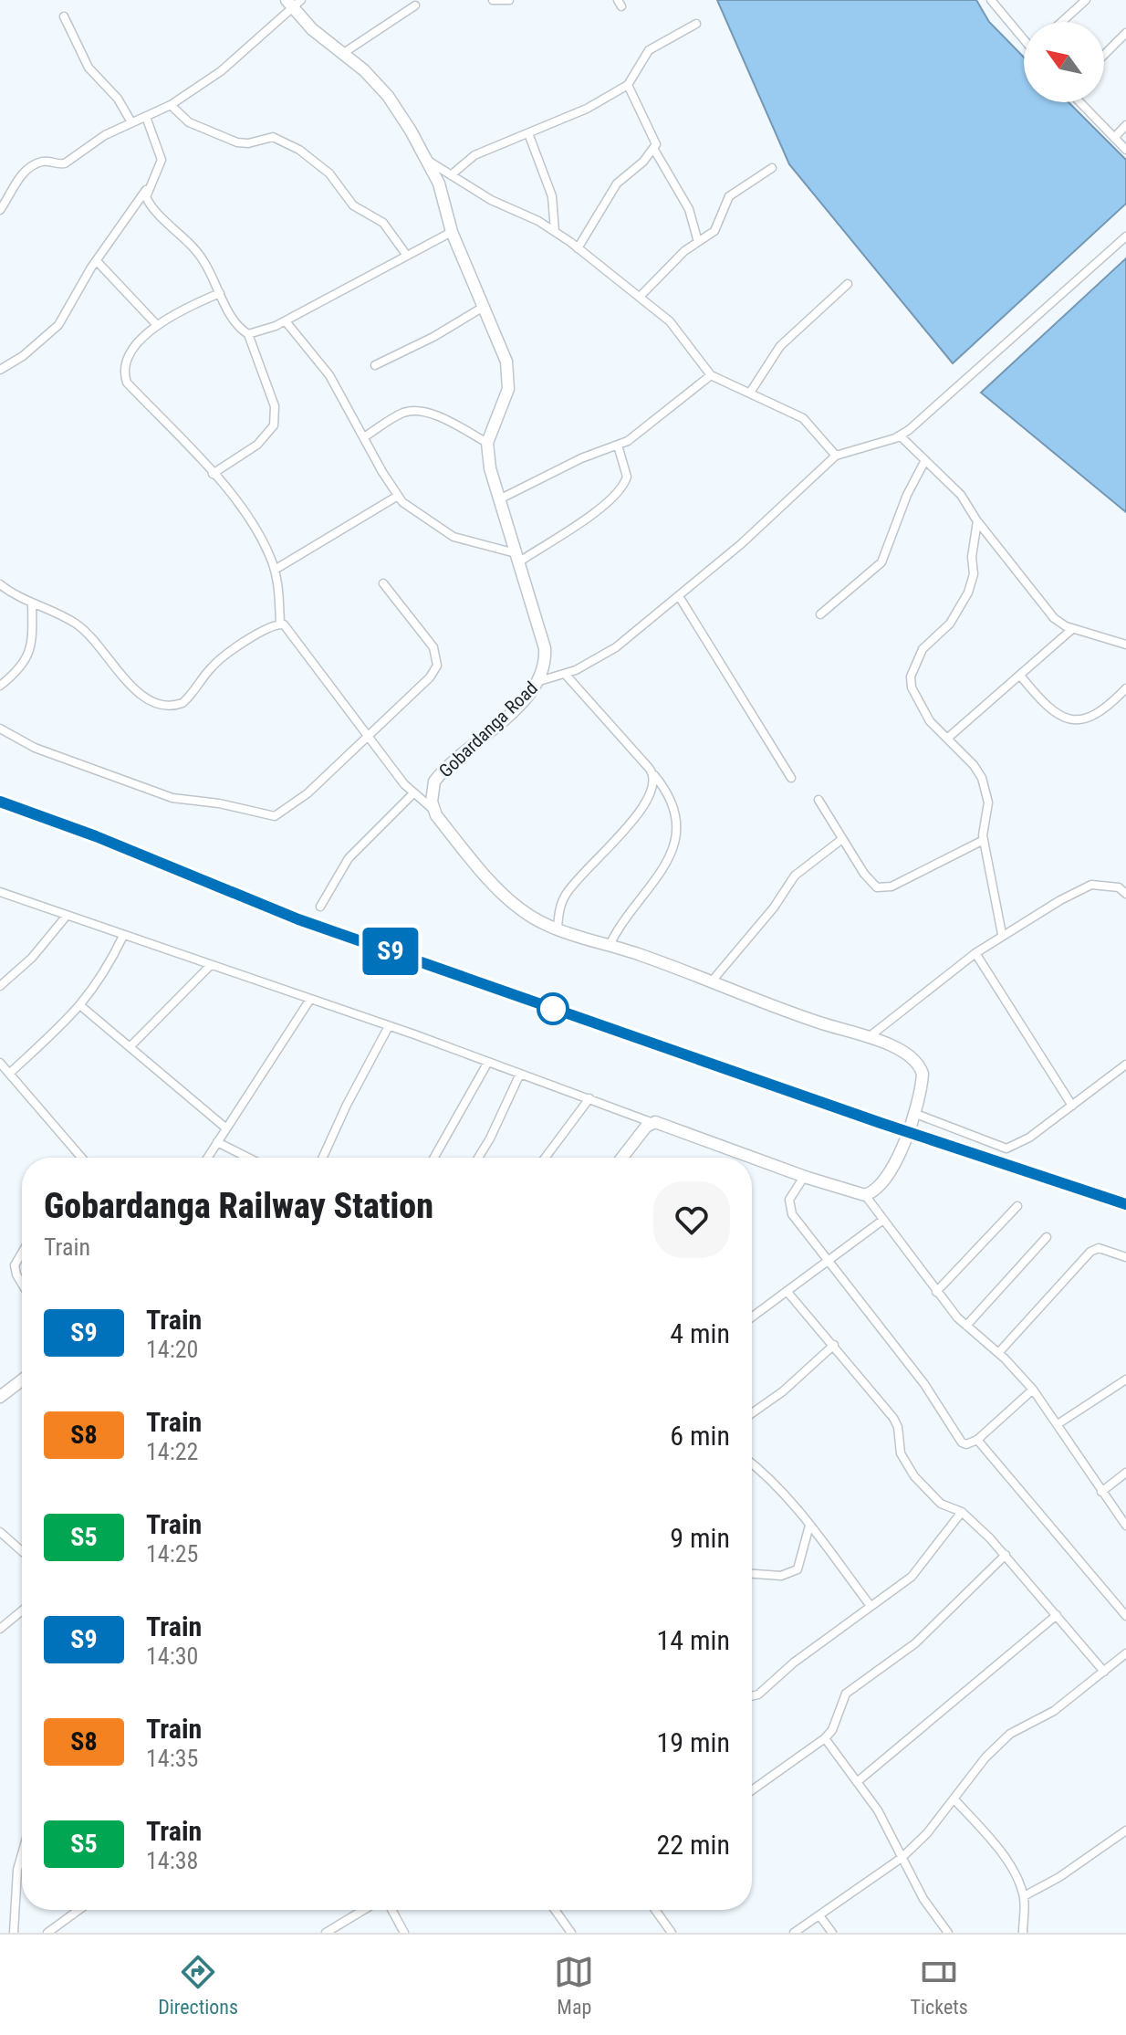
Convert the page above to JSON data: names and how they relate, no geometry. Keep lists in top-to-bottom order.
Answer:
{
  "streets": {
    "main road": ["Gobardanga Road"]
  },
  "north": "top left",
  "page": {
    "on_map": "S9",
    "heading": ["Gobardanga Railway Station", "Train"],
    "list": [
      {
        "mark": "S9",
        "name": "Train",
        "note": "14:20",
        "value": "4 min"
      },
      {
        "mark": "S8",
        "name": "Train",
        "note": "14:22",
        "value": "6 min"
      },
      {
        "mark": "S5",
        "name": "Train",
        "note": "14:25",
        "value": "9 min"
      },
      {
        "mark": "S9",
        "name": "Train",
        "note": "14:30",
        "value": "14 min"
      },
      {
        "mark": "S8",
        "name": "Train",
        "note": "14:35",
        "value": "19 min"
      },
      {
        "mark": "S5",
        "name": "Train",
        "note": "14:38",
        "value": "22 min"
      }
    ],
    "tabs": ["Directions", "Map", "Tickets"]
  }
}
